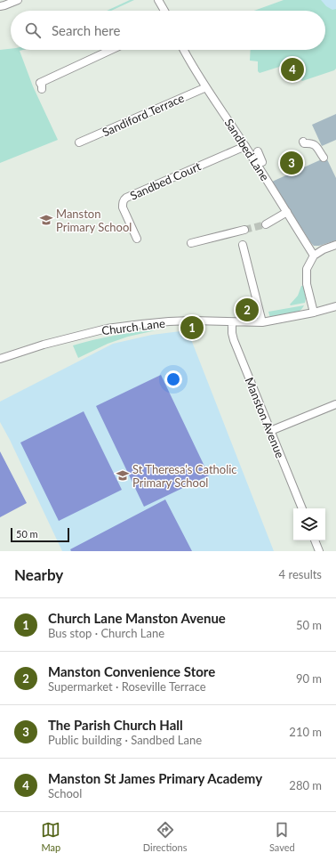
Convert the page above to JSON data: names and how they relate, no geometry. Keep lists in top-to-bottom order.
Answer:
{
  "streets": {
    "street": [
      "Sandiford Terrace",
      "Sandbed Lane",
      "Sandbed Court",
      "Church Lane",
      "Manston Avenue"
    ]
  },
  "crossings": [
    ["Sandiford Terrace", "Sandbed Lane"],
    ["Sandbed Lane", "Sandbed Court"],
    ["Church Lane", "Manston Avenue"]
  ],
  "places": {
    "school or university": ["Manston Primary School", "St Theresa's Catholic Primary School"]
  },
  "scale_bar": "50 m",
  "page": {
    "search": "Search here",
    "pins": [
      "4",
      "3",
      "2",
      "1"
    ],
    "scale": "50 m",
    "heading": ["Nearby", "4 results"],
    "list": [
      {
        "mark": "1",
        "name": "Church Lane Manston Avenue",
        "note": "Bus stop · Church Lane",
        "value": "50 m"
      },
      {
        "mark": "2",
        "name": "Manston Convenience Store",
        "note": "Supermarket · Roseville Terrace",
        "value": "90 m"
      },
      {
        "mark": "3",
        "name": "The Parish Church Hall",
        "note": "Public building · Sandbed Lane",
        "value": "210 m"
      },
      {
        "mark": "4",
        "name": "Manston St James Primary Academy",
        "note": "School",
        "value": "280 m"
      }
    ],
    "nav": ["Map", "Directions", "Saved"]
  }
}
